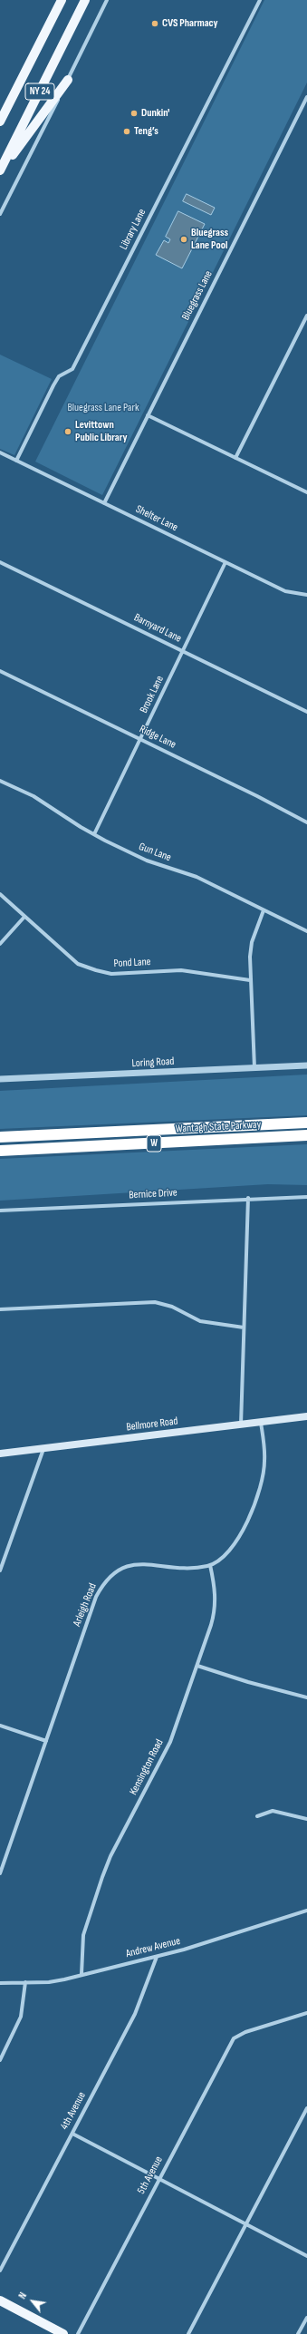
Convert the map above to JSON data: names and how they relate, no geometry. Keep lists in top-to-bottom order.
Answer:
{
  "streets": {
    "highway": ["Wantagh State Parkway", "W"],
    "main road": ["NY 24", "Bellmore Road"],
    "street": [
      "Library Lane",
      "Bluegrass Lane",
      "Shelter Lane",
      "Barnyard Lane",
      "Brook Lane",
      "Ridge Lane",
      "Gun Lane",
      "Pond Lane",
      "Loring Road",
      "Bernice Drive",
      "Arleigh Road",
      "Kensington Road",
      "Andrew Avenue",
      "4th Avenue",
      "5th Avenue"
    ]
  },
  "crossings": [
    ["Library Lane", "Shelter Lane"],
    ["Bluegrass Lane", "Shelter Lane"],
    ["Shelter Lane", "Brook Lane"],
    ["Barnyard Lane", "Brook Lane"],
    ["Brook Lane", "Ridge Lane"],
    ["Brook Lane", "Gun Lane"],
    ["Arleigh Road", "Kensington Road"],
    ["Kensington Road", "Andrew Avenue"],
    ["Andrew Avenue", "4th Avenue"]
  ],
  "parks": ["Bluegrass Lane Park"],
  "places": [
    "CVS Pharmacy",
    "Dunkin'",
    "Teng’s",
    "Bluegrass Lane Pool",
    "Levittown Public Library"
  ],
  "north": "top left"
}
